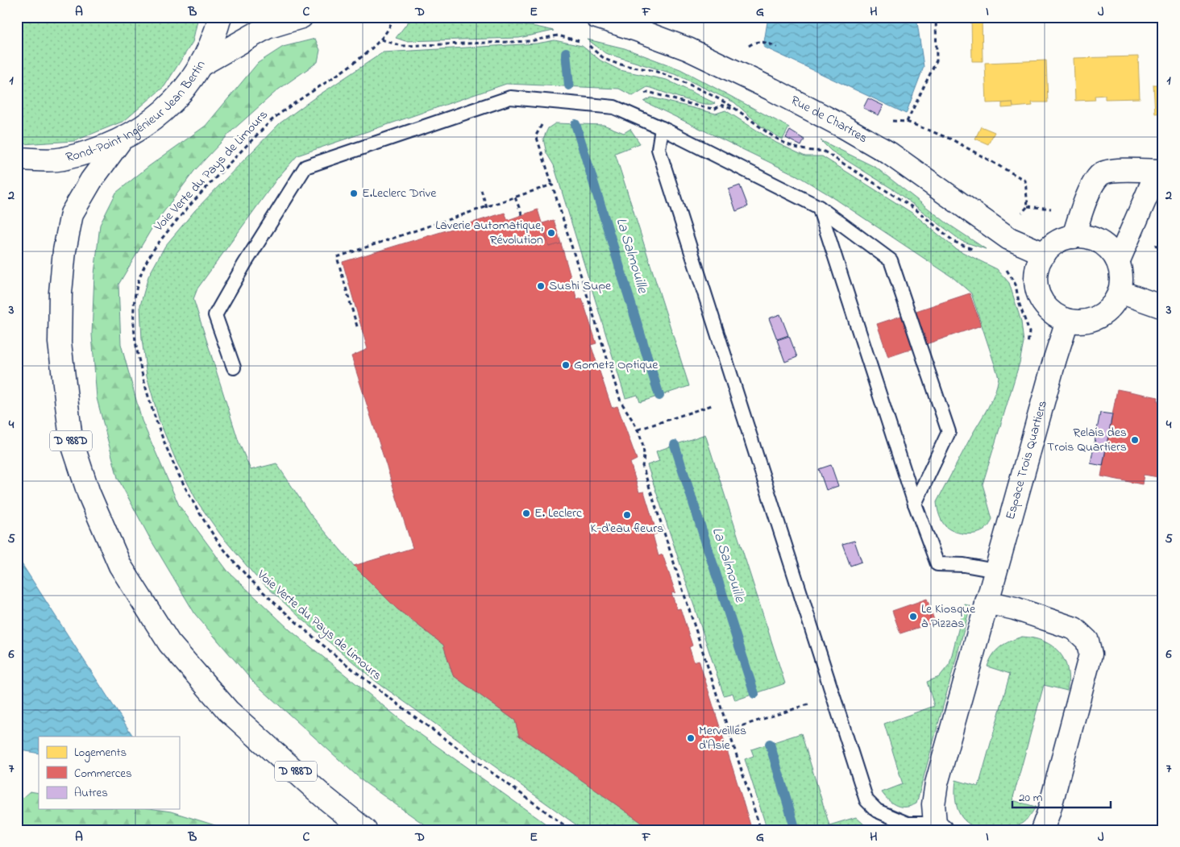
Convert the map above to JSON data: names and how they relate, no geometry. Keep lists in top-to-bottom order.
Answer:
{
  "streets": {
    "main road": [
      "Rond-Point Ingénieur Jean Bertin",
      "Rue de Chartres",
      "D 988D",
      "Espace Trois Quartiers"
    ],
    "path": ["Voie Verte du Pays de Limours"]
  },
  "crossings": [
    ["Rond-Point Ingénieur Jean Bertin", "D 988D"],
    ["Rue de Chartres", "Espace Trois Quartiers"]
  ],
  "water": ["La Salmouille"],
  "places": [
    "E.Leclerc Drive",
    "Laverie automatique, Révolution",
    "Sushi Supe",
    "Gometz Optique",
    "Relais des Trois Quartiers",
    "E. Leclerc",
    "K-d'eau fleurs",
    "Le Kiosque à Pizzas",
    "Merveilles d'Asie"
  ],
  "legend": ["Logements", "Commerces", "Autres"],
  "scale_bar": "20 m",
  "grid": {
    "columns": [
      "A",
      "B",
      "C",
      "D",
      "E",
      "F",
      "G",
      "H",
      "I",
      "J"
    ],
    "rows": [
      "1",
      "2",
      "3",
      "4",
      "5",
      "6",
      "7"
    ]
  }
}
